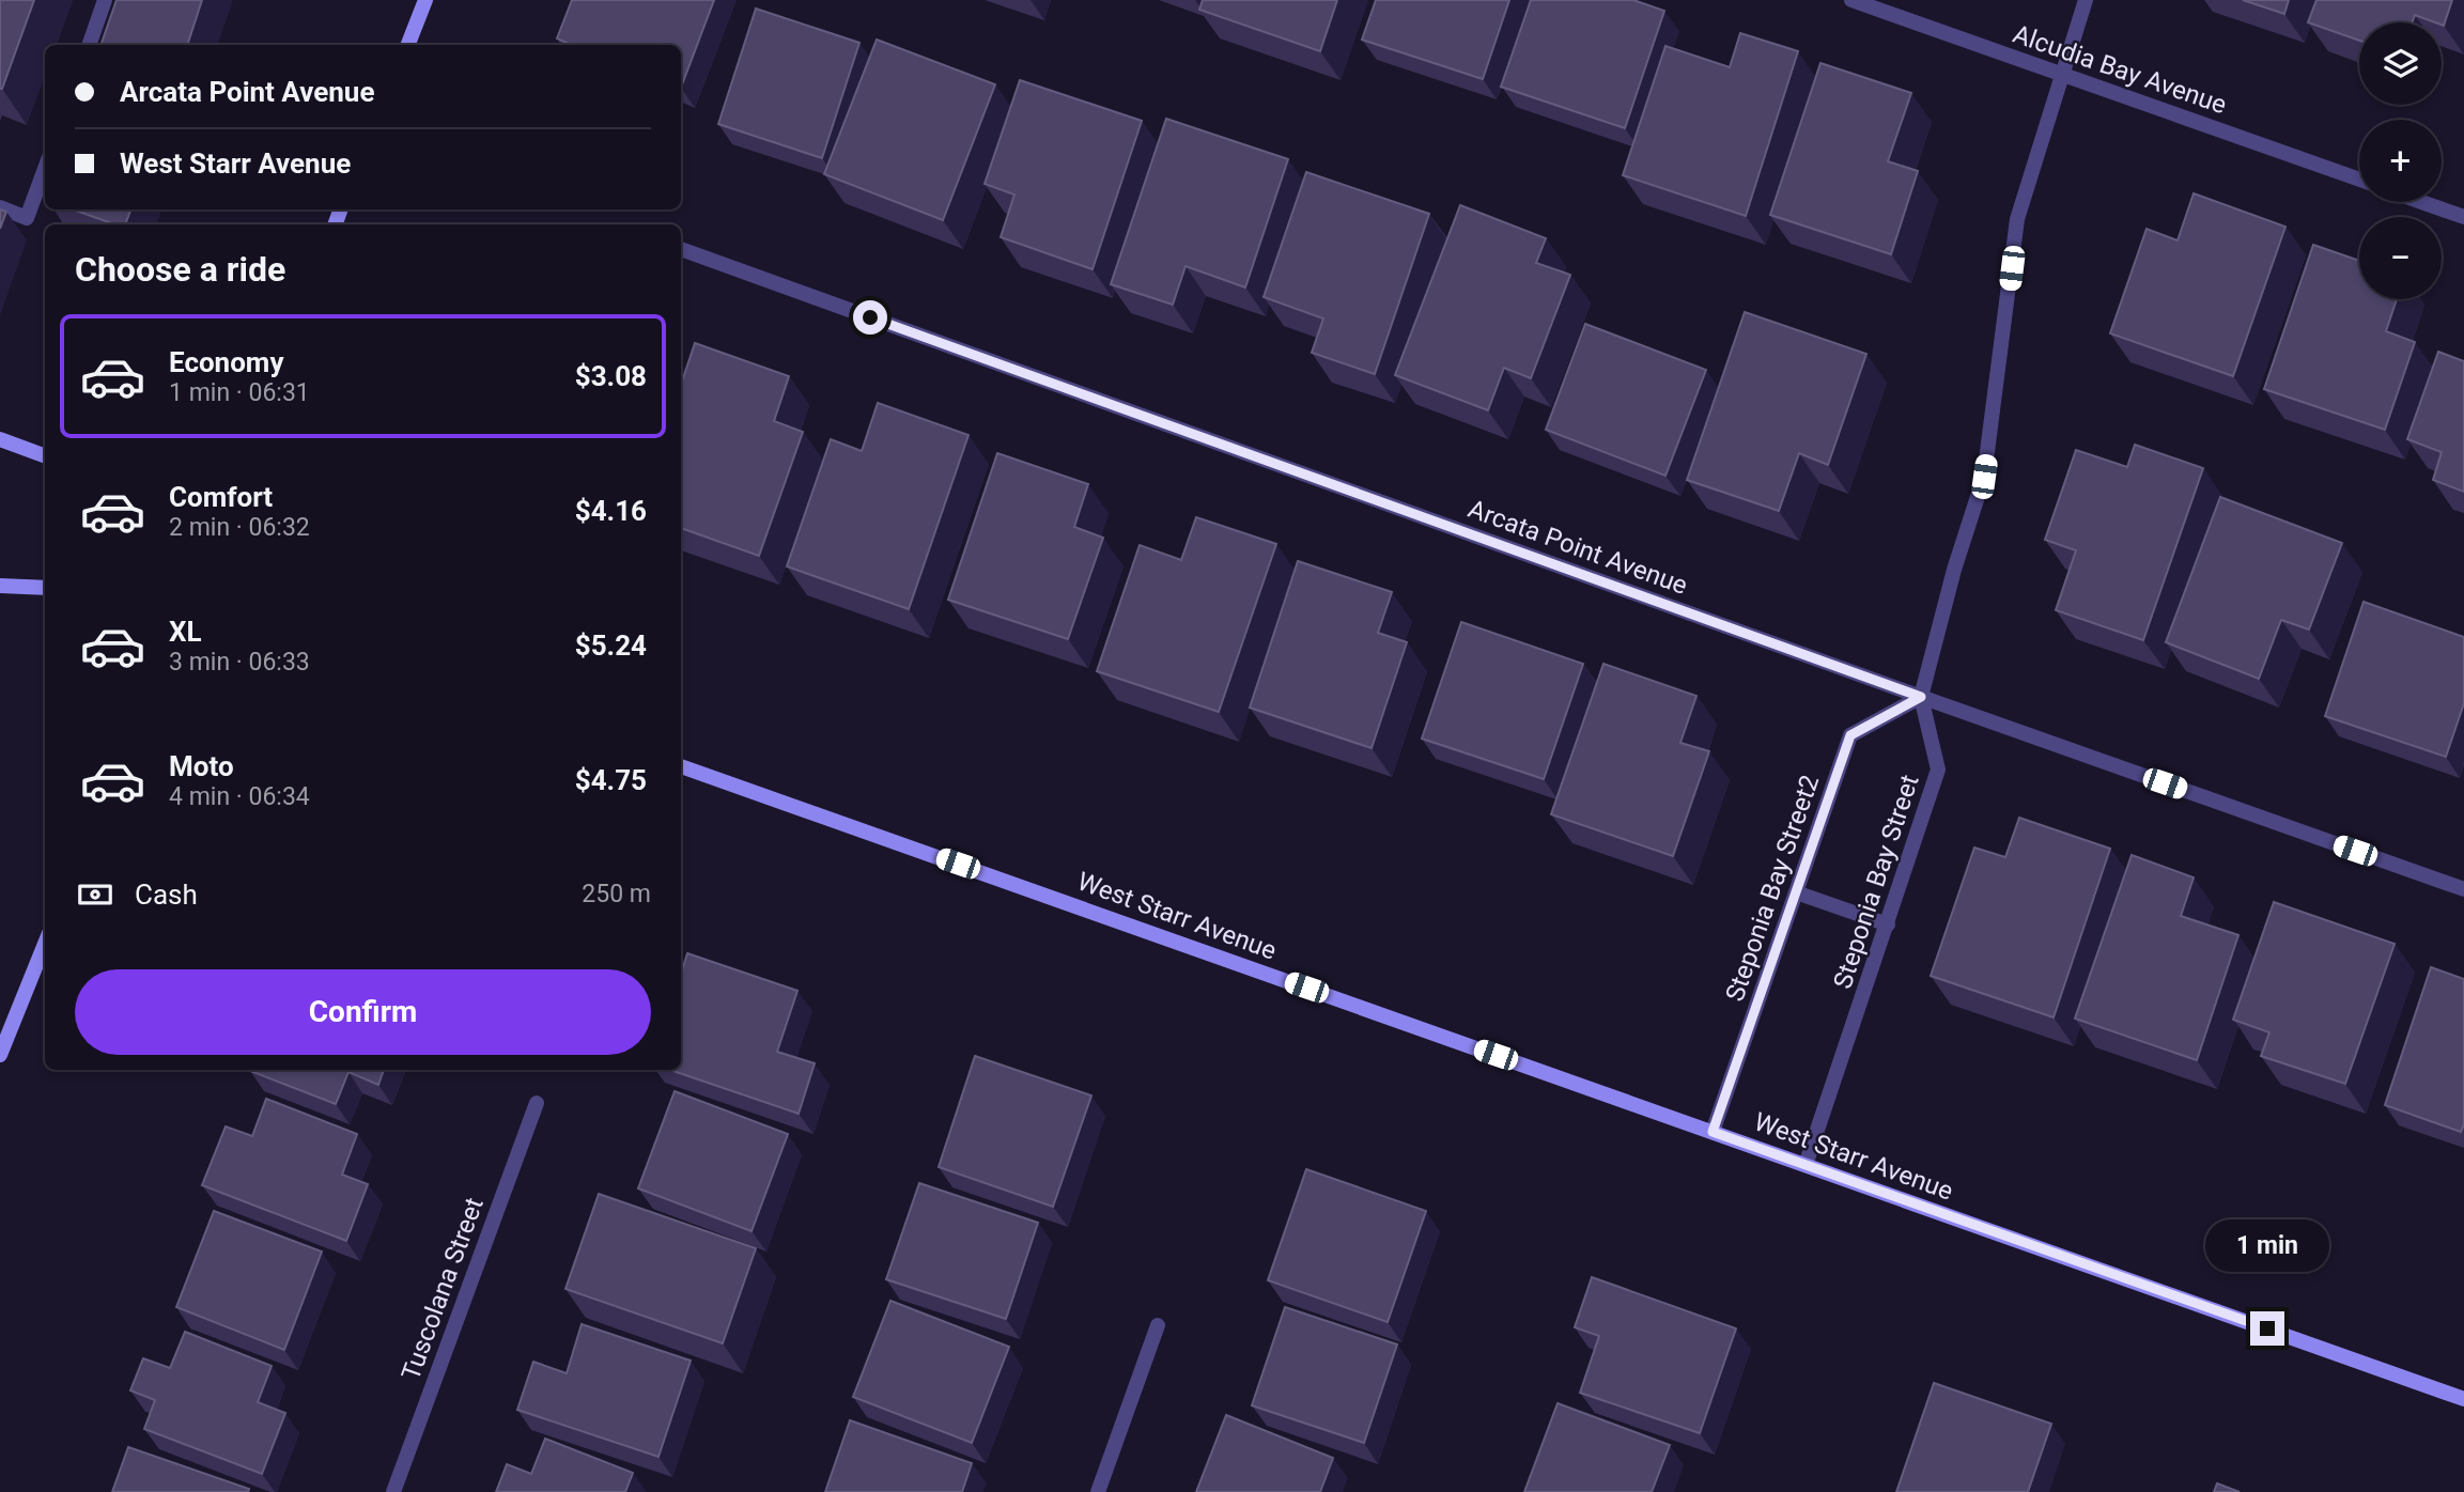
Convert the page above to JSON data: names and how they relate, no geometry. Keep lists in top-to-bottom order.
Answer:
{
  "streets": {
    "main road": ["West Starr Avenue"],
    "street": [
      "Alcudia Bay Avenue",
      "Arcata Point Avenue",
      "Steponia Bay Street",
      "Steponia Bay Street2",
      "Tuscolana Street"
    ]
  },
  "crossings": [
    ["Alcudia Bay Avenue", "Steponia Bay Street"],
    ["Arcata Point Avenue", "Steponia Bay Street"],
    ["Arcata Point Avenue", "Steponia Bay Street2"],
    ["Steponia Bay Street", "Steponia Bay Street2"],
    ["Steponia Bay Street", "West Starr Avenue"],
    ["Steponia Bay Street2", "West Starr Avenue"]
  ],
  "page": {
    "map_buttons": ["+", "−"],
    "banner": ["Arcata Point Avenue", "West Starr Avenue"],
    "heading": "Choose a ride",
    "list": [
      {
        "name": "Economy",
        "note": "1 min · 06:31",
        "value": "$3.08"
      },
      {
        "name": "Comfort",
        "note": "2 min · 06:32",
        "value": "$4.16"
      },
      {
        "name": "XL",
        "note": "3 min · 06:33",
        "value": "$5.24"
      },
      {
        "name": "Moto",
        "note": "4 min · 06:34",
        "value": "$4.75"
      }
    ],
    "pay": ["Cash", "250 m"],
    "buttons": "Confirm",
    "bubble": "1 min"
  }
}
